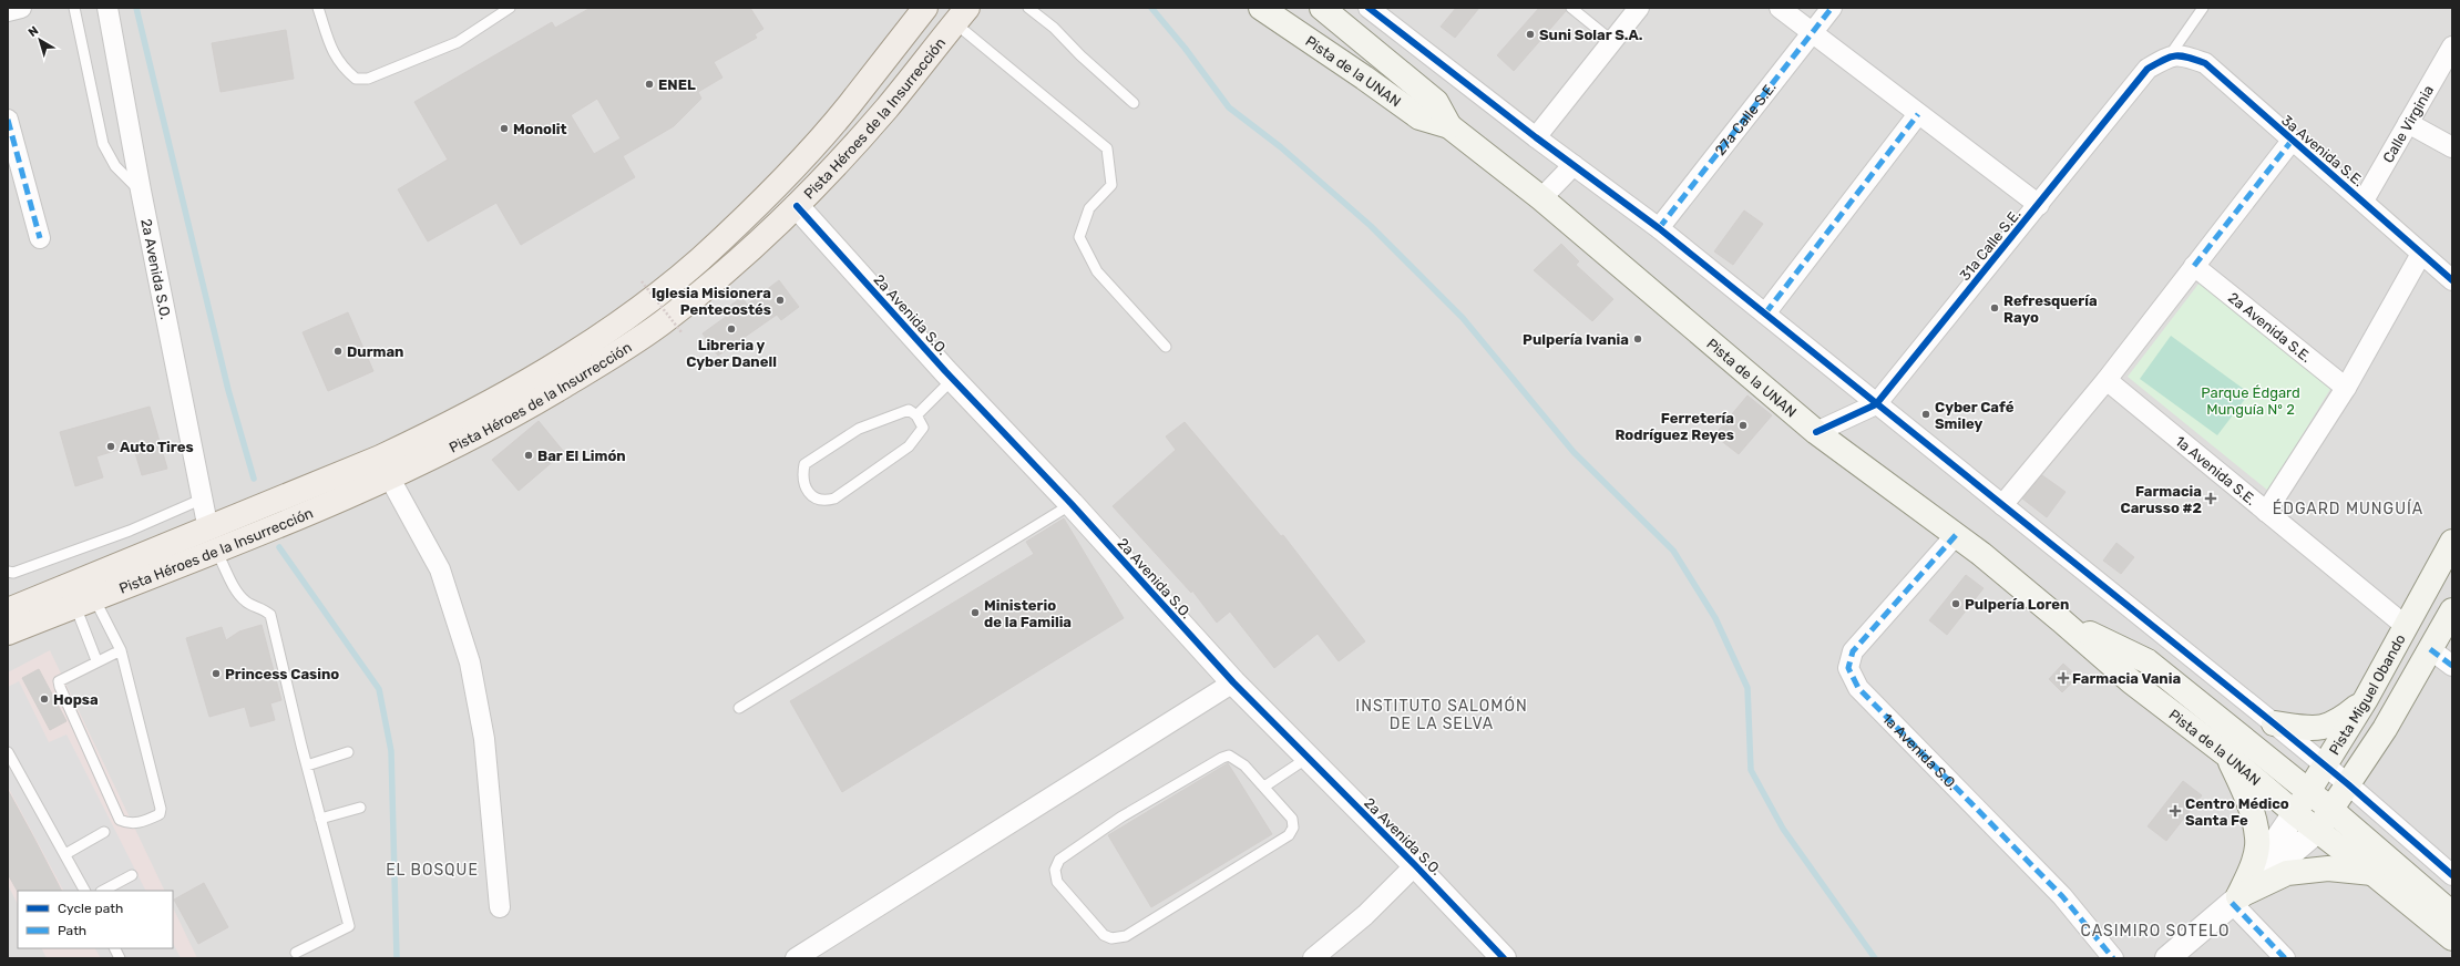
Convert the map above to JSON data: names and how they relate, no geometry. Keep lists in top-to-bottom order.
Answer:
{
  "streets": {
    "main road": ["Pista de la UNAN", "Pista Héroes de la Insurrección", "Pista Miguel Obando"],
    "street": [
      "27a Calle S.E.",
      "Calle Virginia",
      "3a Avenida S.E.",
      "31a Calle S.E.",
      "2a Avenida S.O.",
      "2a Avenida S.E.",
      "1a Avenida S.E.",
      "1a Avenida S.O."
    ]
  },
  "crossings": [
    ["Pista de la UNAN", "31a Calle S.E."],
    ["Pista de la UNAN", "Pista Miguel Obando"],
    ["Pista de la UNAN", "1a Avenida S.O."],
    ["Pista Héroes de la Insurrección", "2a Avenida S.O."],
    ["Calle Virginia", "3a Avenida S.E."],
    ["3a Avenida S.E.", "31a Calle S.E."],
    ["1a Avenida S.E.", "Pista Miguel Obando"]
  ],
  "districts": [
    "ÉDGARD MUNGUÍA",
    "INSTITUTO SALOMÓN DE LA SELVA",
    "EL BOSQUE",
    "CASIMIRO SOTELO"
  ],
  "parks": ["Parque Édgard Munguía Nº 2"],
  "places": {
    "other": [
      "Suni Solar S.A.",
      "ENEL",
      "Monolit",
      "Iglesia Misionera Pentecostés",
      "Refresquería Rayo",
      "Libreria y Cyber Danell",
      "Pulpería Ivania",
      "Durman",
      "Cyber Café Smiley",
      "Ferretería Rodríguez Reyes",
      "Auto Tires",
      "Bar El Limón",
      "Pulpería Loren",
      "Ministerio de la Familia",
      "Princess Casino",
      "Hopsa"
    ],
    "health": ["Farmacia Carusso #2", "Farmacia Vania", "Centro Médico Santa Fe"]
  },
  "legend": ["Cycle path", "Path"],
  "north": "top left"
}
